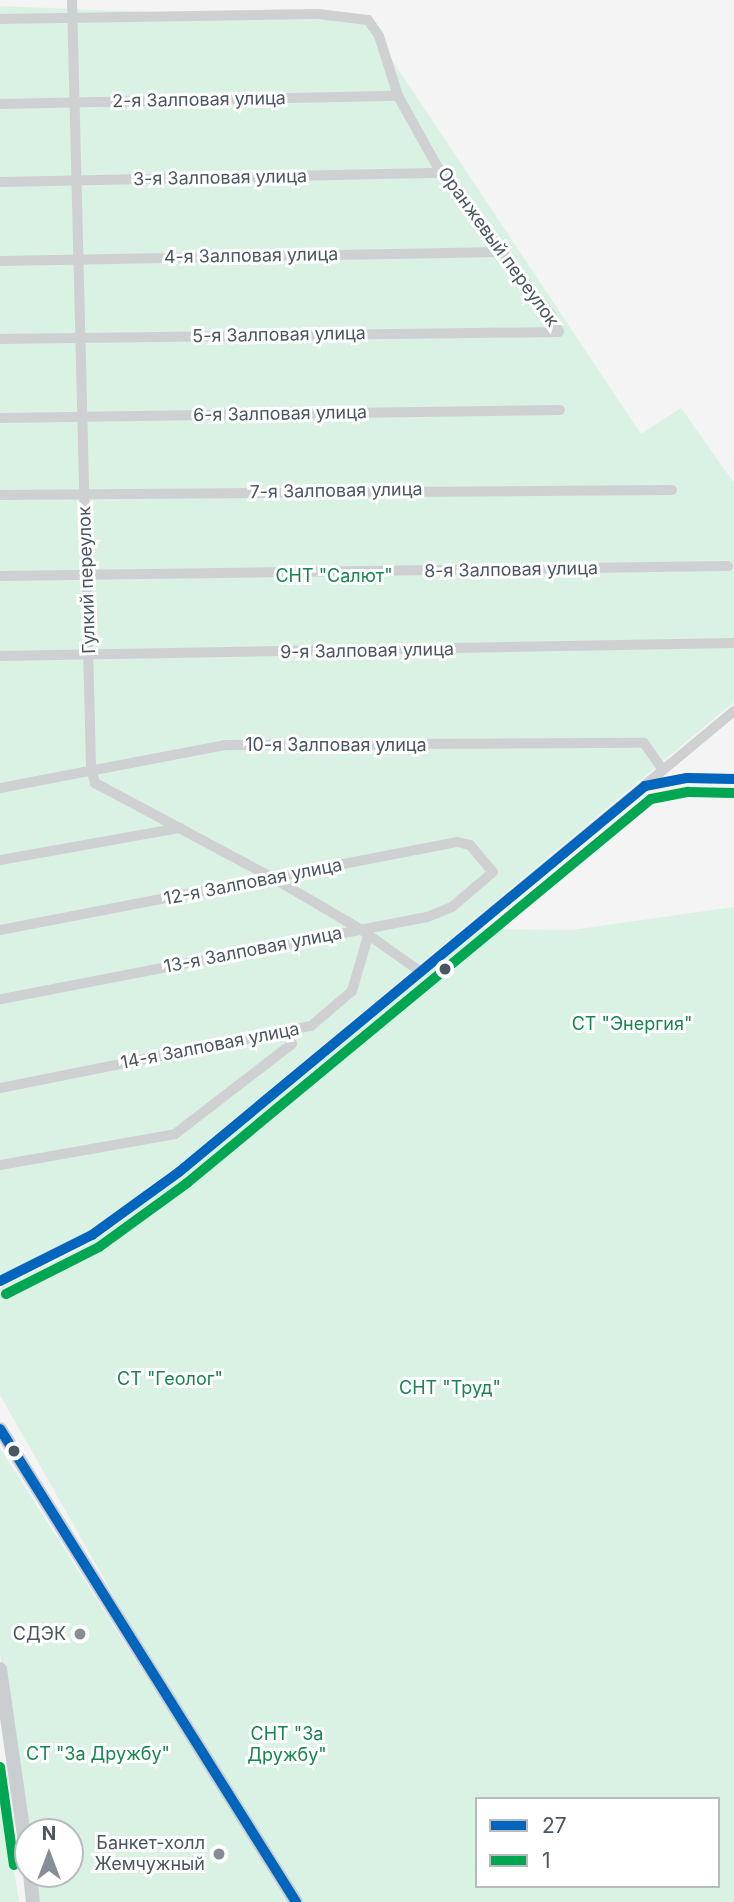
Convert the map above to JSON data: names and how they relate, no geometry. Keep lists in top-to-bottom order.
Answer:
{
  "streets": {
    "street": [
      "2-я Залповая улица",
      "3-я Залповая улица",
      "Оранжевый переулок",
      "4-я Залповая улица",
      "5-я Залповая улица",
      "6-я Залповая улица",
      "7-я Залповая улица",
      "8-я Залповая улица",
      "Гулкий переулок",
      "9-я Залповая улица",
      "10-я Залповая улица",
      "12-я Залповая улица",
      "13-я Залповая улица",
      "14-я Залповая улица"
    ]
  },
  "crossings": [
    ["2-я Залповая улица", "Оранжевый переулок"],
    ["2-я Залповая улица", "Гулкий переулок"],
    ["3-я Залповая улица", "Оранжевый переулок"],
    ["3-я Залповая улица", "Гулкий переулок"],
    ["Оранжевый переулок", "4-я Залповая улица"],
    ["Оранжевый переулок", "5-я Залповая улица"],
    ["Оранжевый переулок", "Гулкий переулок"],
    ["4-я Залповая улица", "Гулкий переулок"],
    ["5-я Залповая улица", "Гулкий переулок"],
    ["6-я Залповая улица", "Гулкий переулок"],
    ["7-я Залповая улица", "Гулкий переулок"],
    ["8-я Залповая улица", "Гулкий переулок"],
    ["Гулкий переулок", "9-я Залповая улица"],
    ["Гулкий переулок", "10-я Залповая улица"],
    ["12-я Залповая улица", "13-я Залповая улица"],
    ["13-я Залповая улица", "14-я Залповая улица"]
  ],
  "parks": [
    "СНТ \"Салют\"",
    "СТ \"Энергия\"",
    "СТ \"Геолог\"",
    "СНТ \"Труд\"",
    "СНТ \"За Дружбу\"",
    "СТ \"За Дружбу\""
  ],
  "places": ["СДЭК", "Банкет-холл Жемчужный"],
  "lines": ["transit line 27", "transit line 1"],
  "legend": ["27", "1"],
  "north": "top"
}
